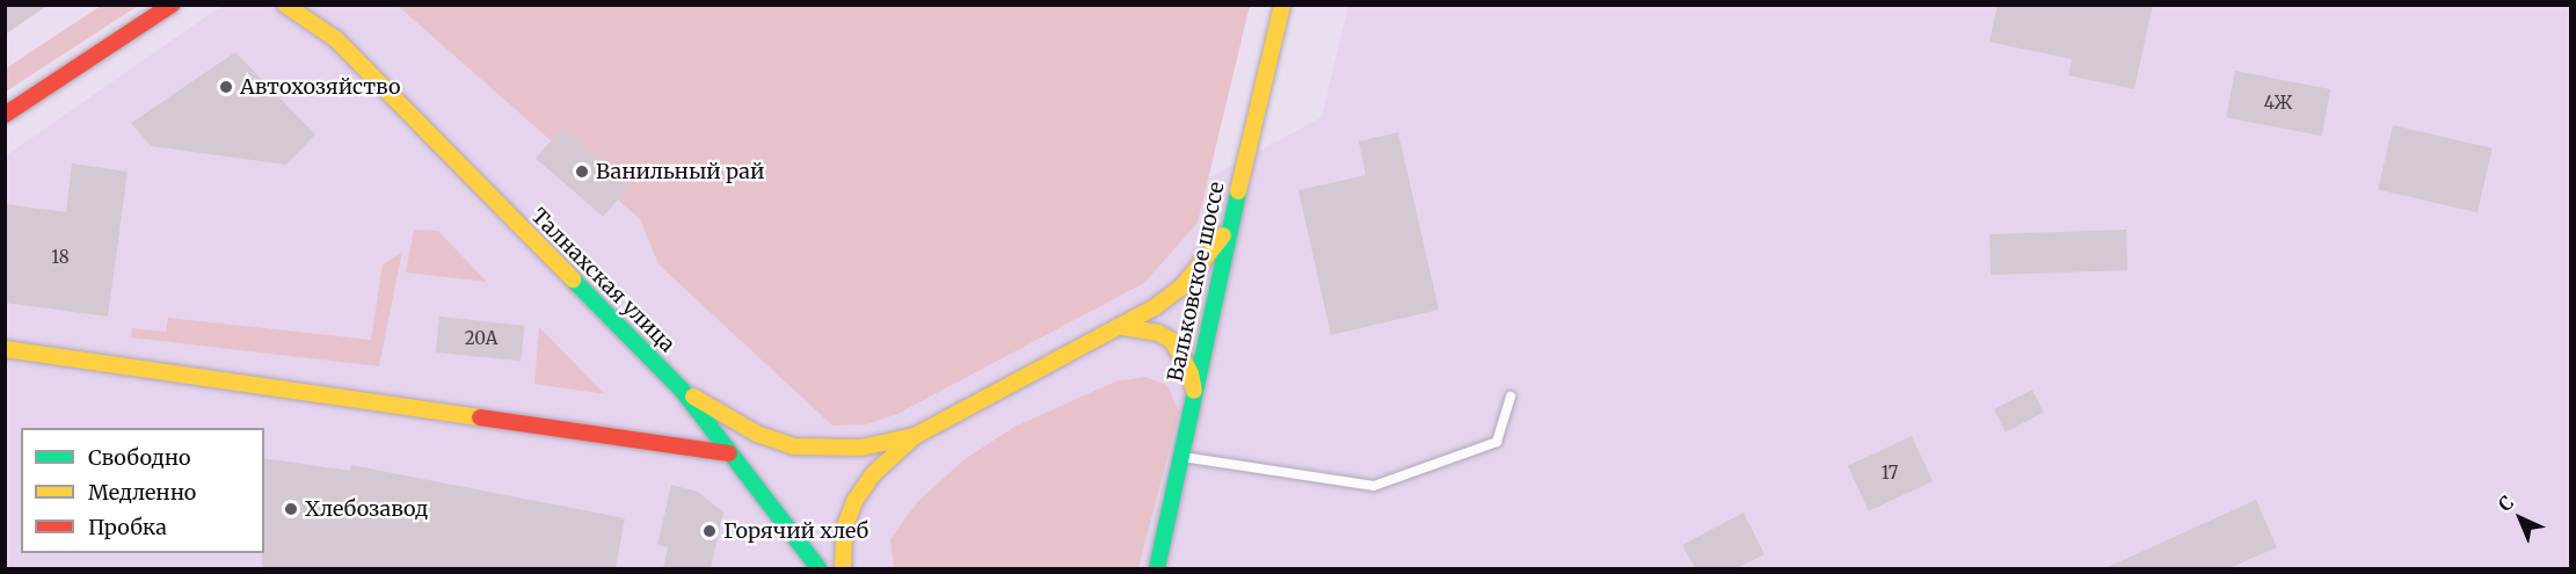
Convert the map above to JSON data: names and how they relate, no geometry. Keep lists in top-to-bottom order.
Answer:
{
  "streets": {
    "main road": ["Талнахская улица", "Вальковское шоссе"]
  },
  "places": [
    "Автохозяйство",
    "Ванильный рай",
    "Хлебозавод",
    "Горячий хлеб"
  ],
  "house_numbers": [
    "4Ж",
    "18",
    "20А",
    "17"
  ],
  "legend": ["Свободно", "Медленно", "Пробка"],
  "north": "top left"
}
